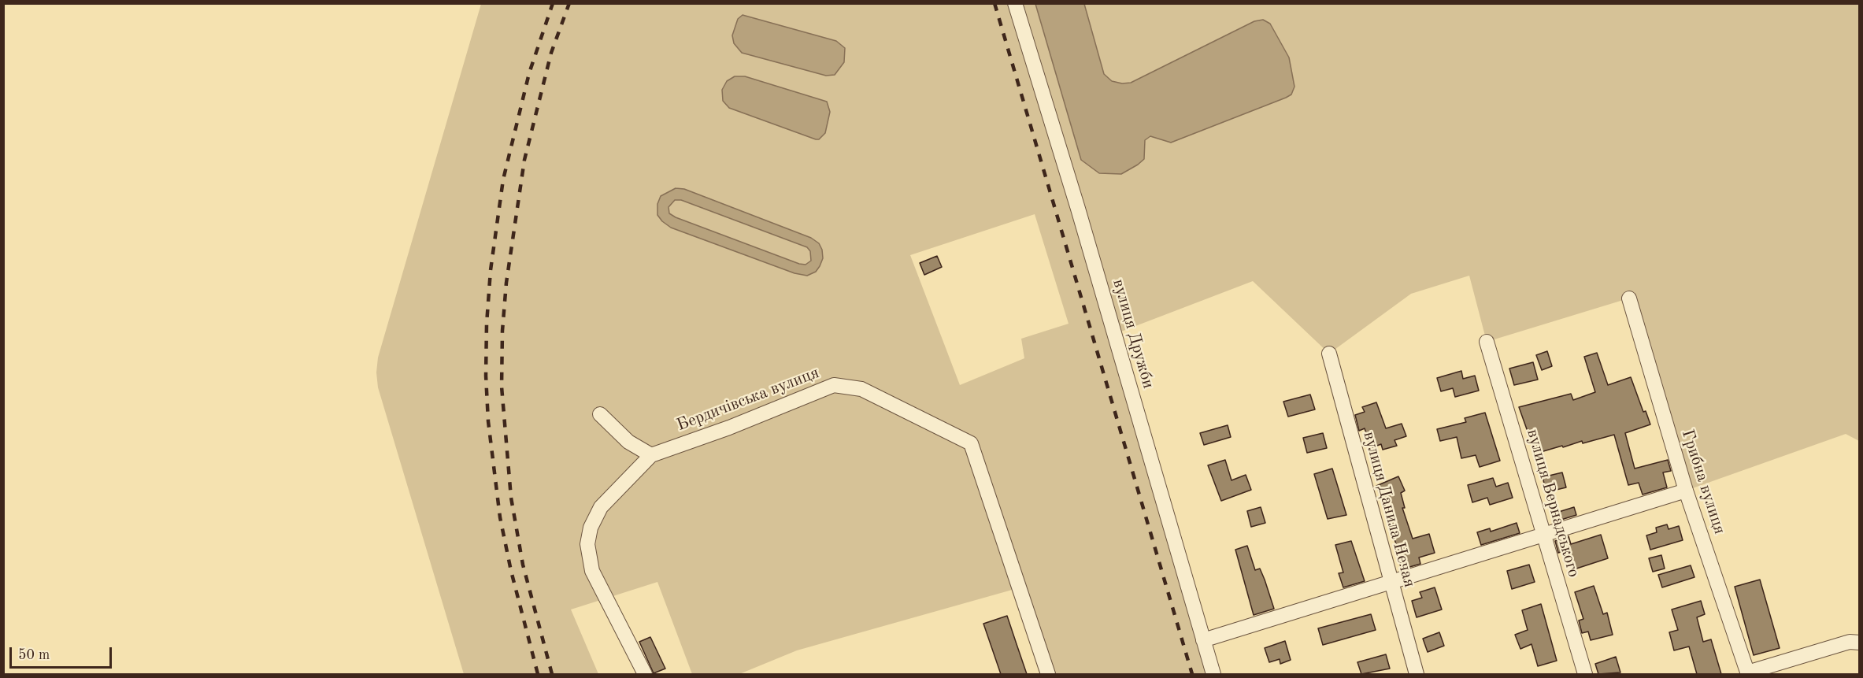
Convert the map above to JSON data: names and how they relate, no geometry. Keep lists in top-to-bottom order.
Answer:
{
  "streets": {
    "street": [
      "вулиця Дружби",
      "Бердичівська вулиця",
      "Грибна вулиця",
      "вулиця Вернадського",
      "вулиця Данила Нечая"
    ]
  },
  "scale_bar": "50 m"
}
